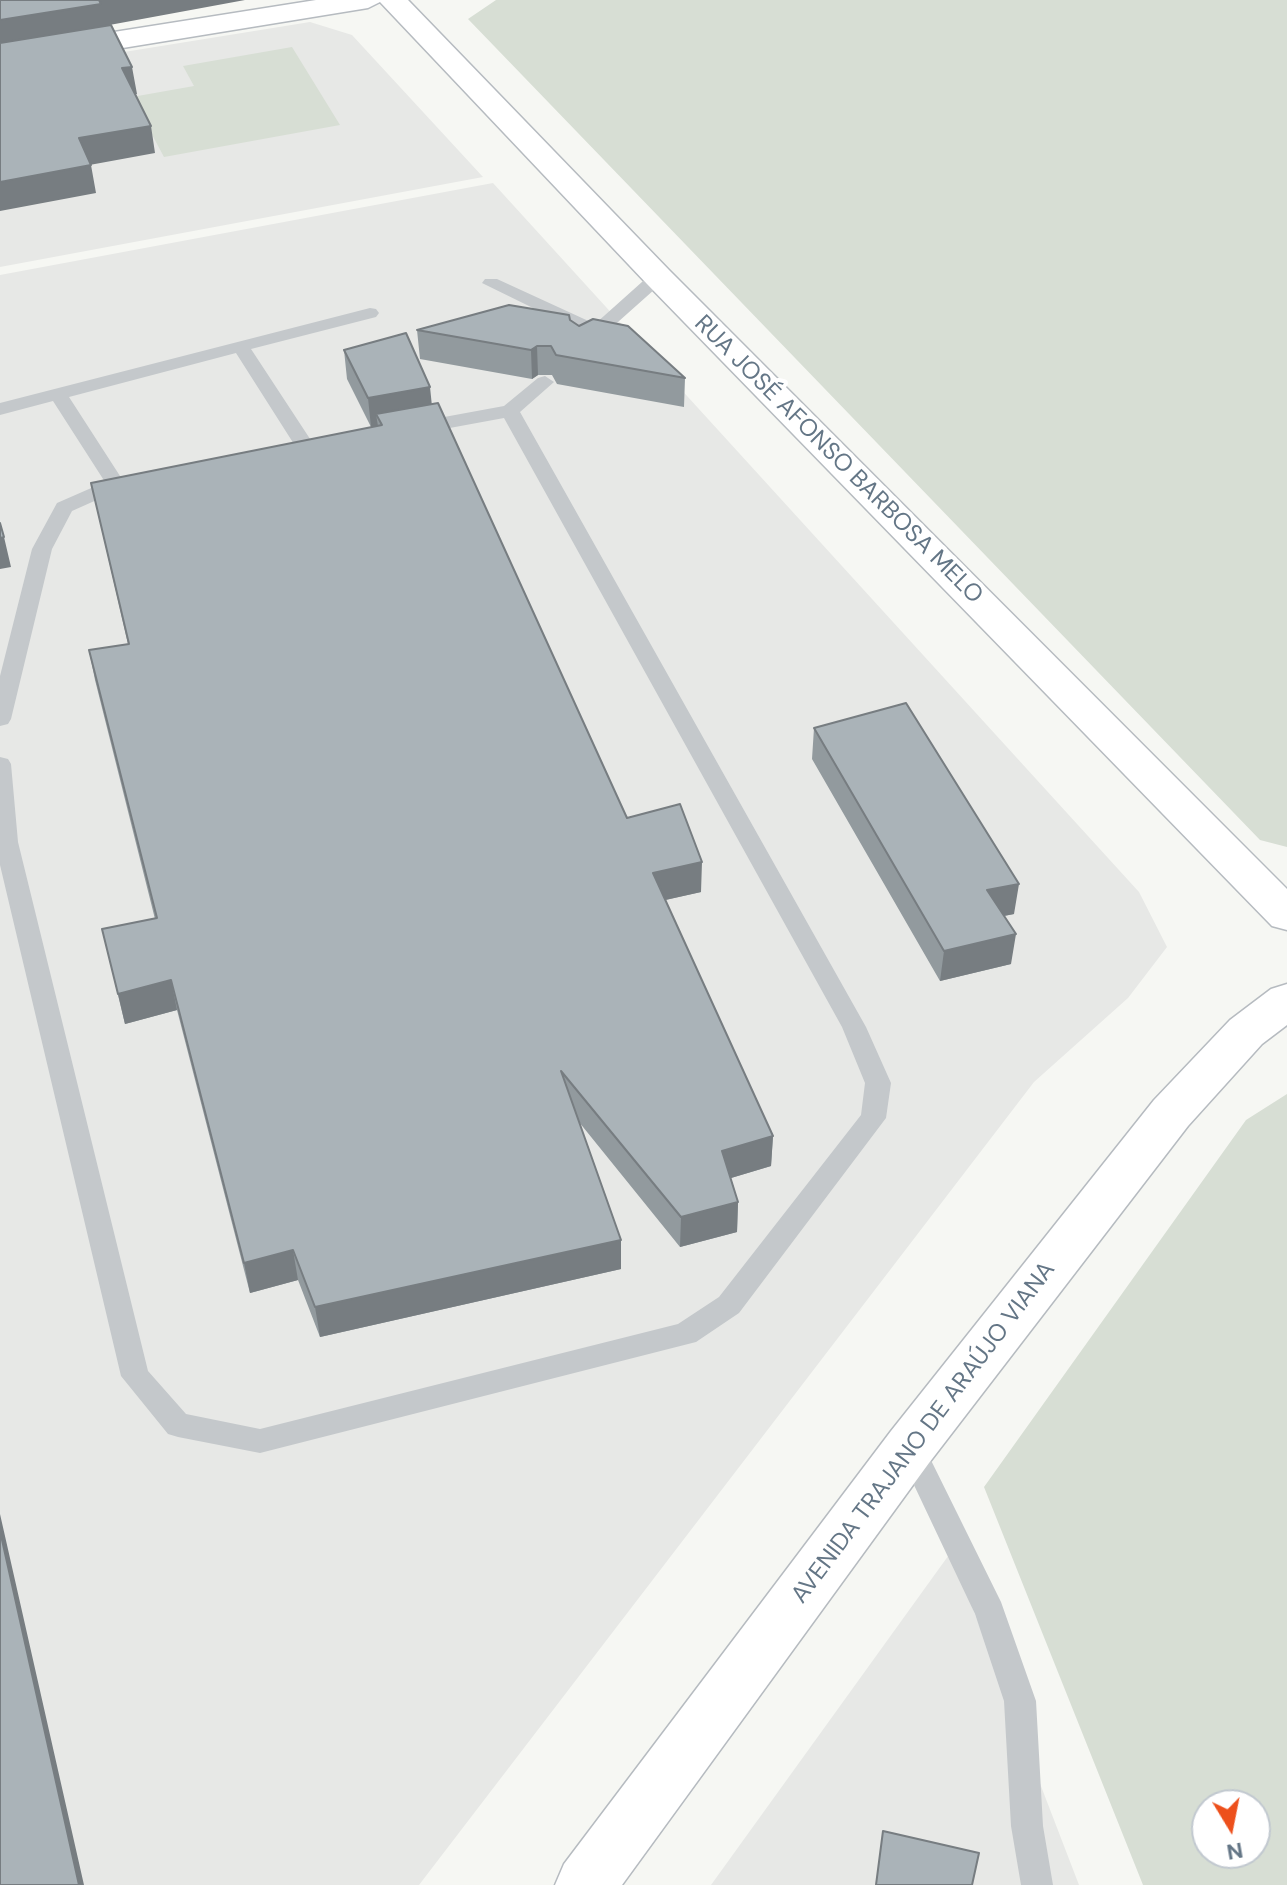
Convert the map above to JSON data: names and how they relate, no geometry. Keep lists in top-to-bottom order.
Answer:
{
  "streets": {
    "street": ["RUA JOSÉ AFONSO BARBOSA MELO", "AVENIDA TRAJANO DE ARAÚJO VIANA"]
  },
  "north": "bottom"
}
